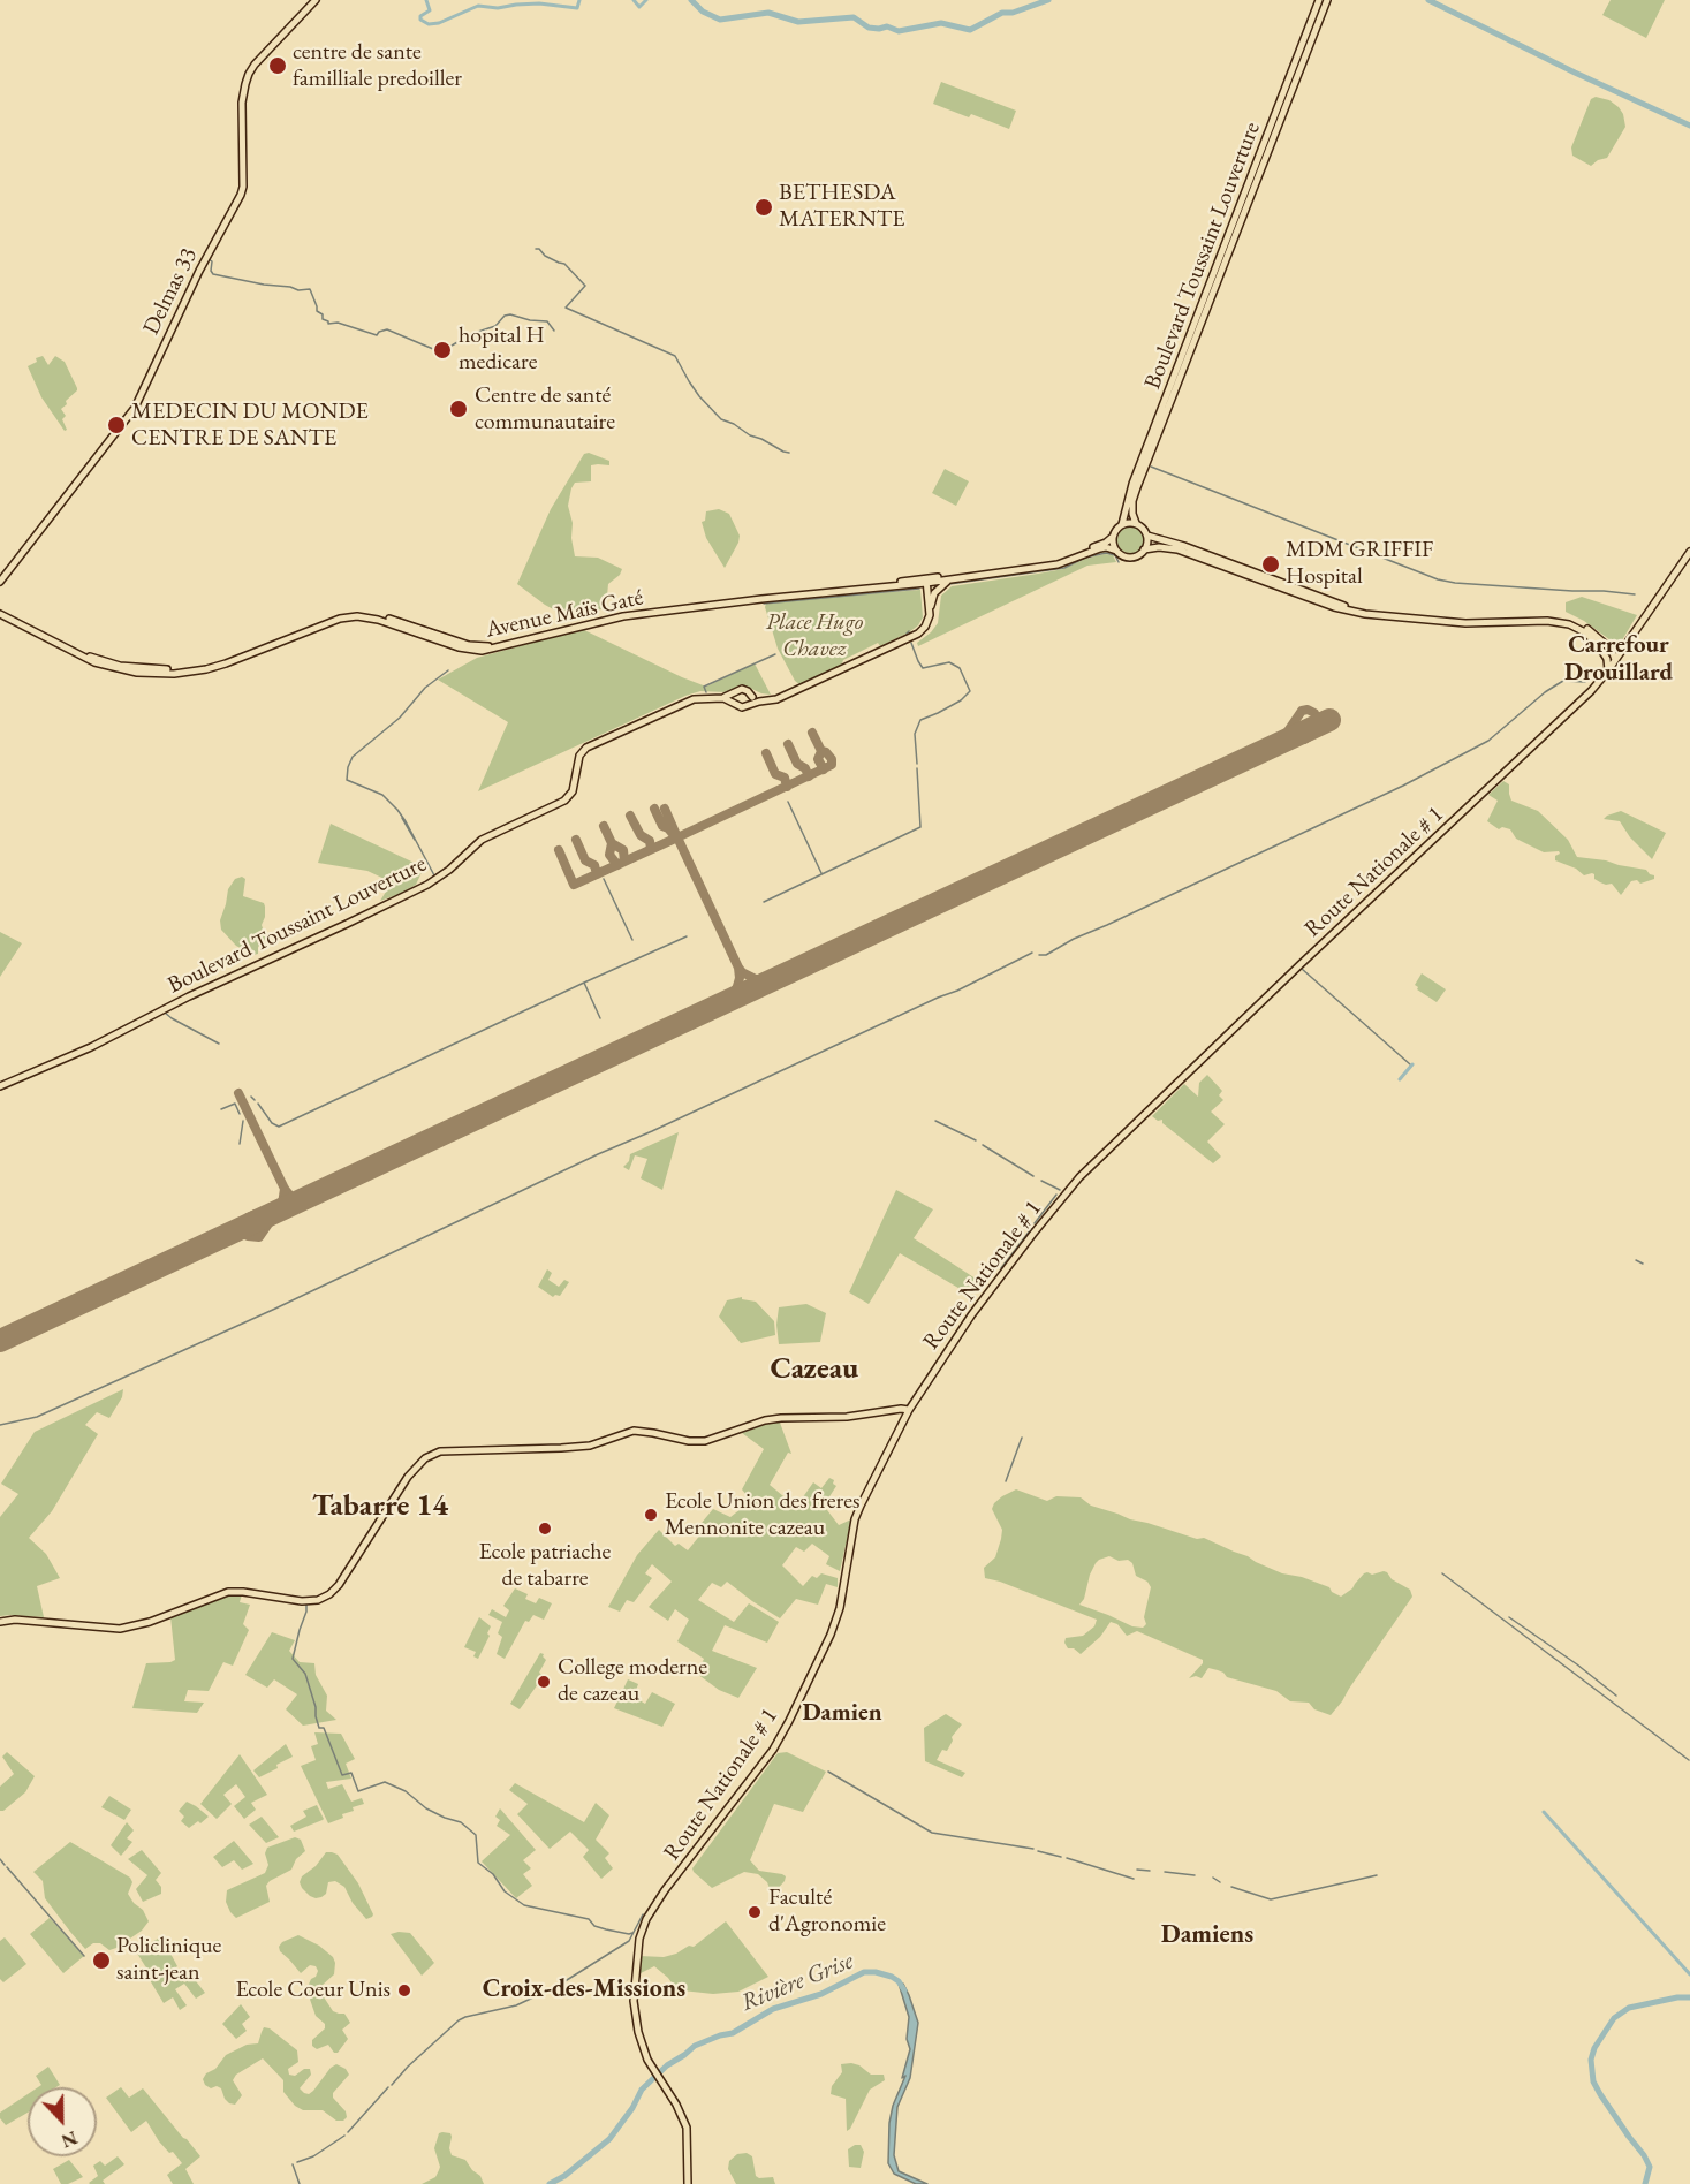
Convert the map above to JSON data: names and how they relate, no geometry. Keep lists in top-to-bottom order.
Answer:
{
  "streets": {
    "main road": [
      "Boulevard Toussaint Louverture",
      "Delmas 33",
      "Avenue Maïs Gaté",
      "Route Nationale # 1"
    ]
  },
  "crossings": [
    ["Boulevard Toussaint Louverture", "Avenue Maïs Gaté"]
  ],
  "districts": [
    "Carrefour Drouillard",
    "Cazeau",
    "Tabarre 14",
    "Damien",
    "Damiens",
    "Croix-des-Missions"
  ],
  "water": ["Rivière Grise"],
  "parks": ["Place Hugo Chavez"],
  "places": [
    "centre de sante familliale predoiller",
    "BETHESDA MATERNTE",
    "hopital H medicare",
    "Centre de santé communautaire",
    "MEDECIN DU MONDE CENTRE DE SANTE",
    "MDM GRIFFIF Hospital",
    "Ecole Union des freres Mennonite cazeau",
    "Ecole patriache de tabarre",
    "College moderne de cazeau",
    "Faculté d'Agronomie",
    "Policlinique saint-jean",
    "Ecole Coeur Unis"
  ],
  "north": "bottom"
}
